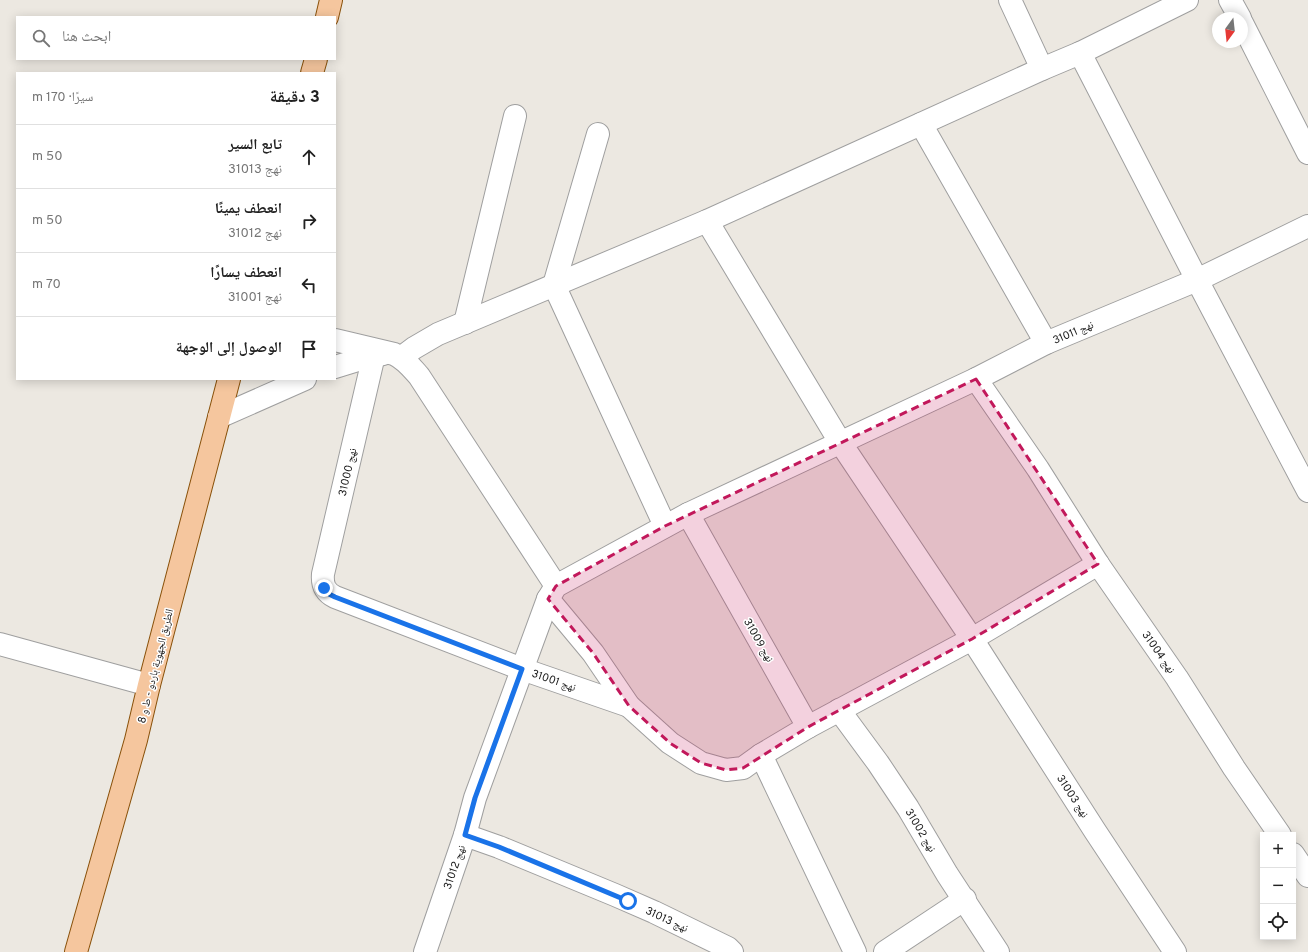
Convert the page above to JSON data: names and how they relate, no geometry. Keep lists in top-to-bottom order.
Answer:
{
  "streets": {
    "main road": ["الطريق الجهوية باردو - ط و 8"],
    "street": [
      "نهج 31011",
      "نهج 31000",
      "نهج 31009",
      "نهج 31004",
      "نهج 31001",
      "نهج 31003",
      "نهج 31002",
      "نهج 31012",
      "نهج 31013"
    ]
  },
  "crossings": [
    ["نهج 31011", "نهج 31004"],
    ["نهج 31011", "نهج 31003"],
    ["نهج 31000", "نهج 31001"],
    ["نهج 31001", "نهج 31012"],
    ["نهج 31012", "نهج 31013"]
  ],
  "north": "bottom",
  "page": {
    "search": "ابحث هنا",
    "heading": ["3 دقيقة", "سيرًا · 170 m"],
    "list": [
      ["تابع السير", "نهج 31013", "50 m"],
      ["انعطف يمينًا", "نهج 31012", "50 m"],
      ["انعطف يسارًا", "نهج 31001", "70 m"],
      "الوصول إلى الوجهة"
    ],
    "map_buttons": ["+", "−"]
  }
}
